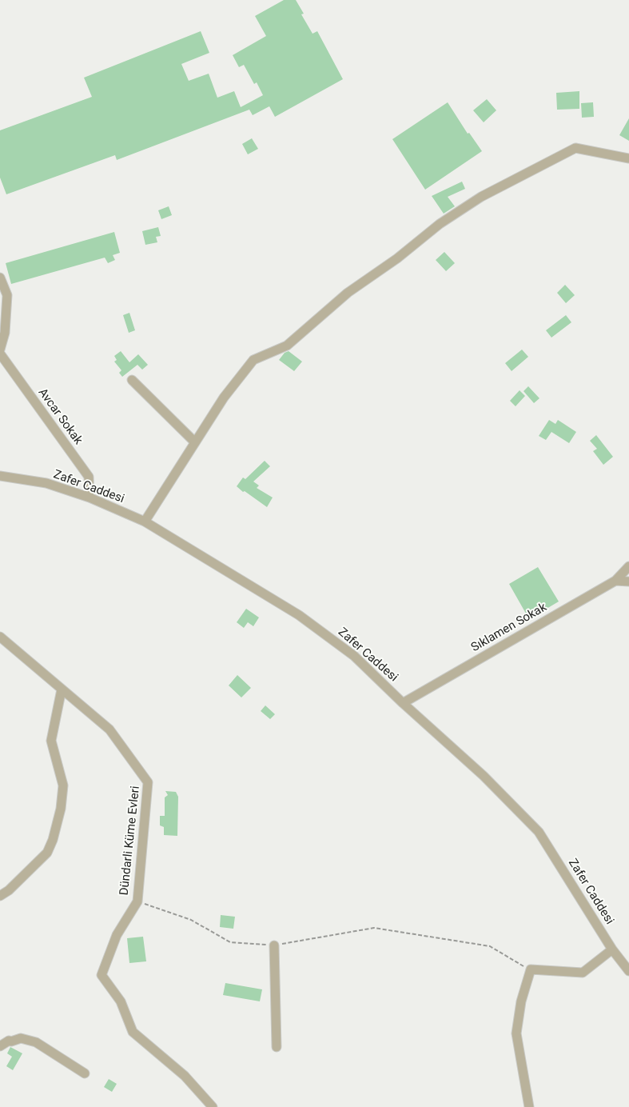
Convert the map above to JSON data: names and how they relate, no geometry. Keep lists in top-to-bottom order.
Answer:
{
  "streets": {
    "street": [
      "Avcar Sokak",
      "Zafer Caddesi",
      "Sıklamen Sokak",
      "Dündarli Küme Evleri"
    ]
  },
  "crossings": [
    ["Avcar Sokak", "Zafer Caddesi"],
    ["Zafer Caddesi", "Sıklamen Sokak"]
  ]
}
